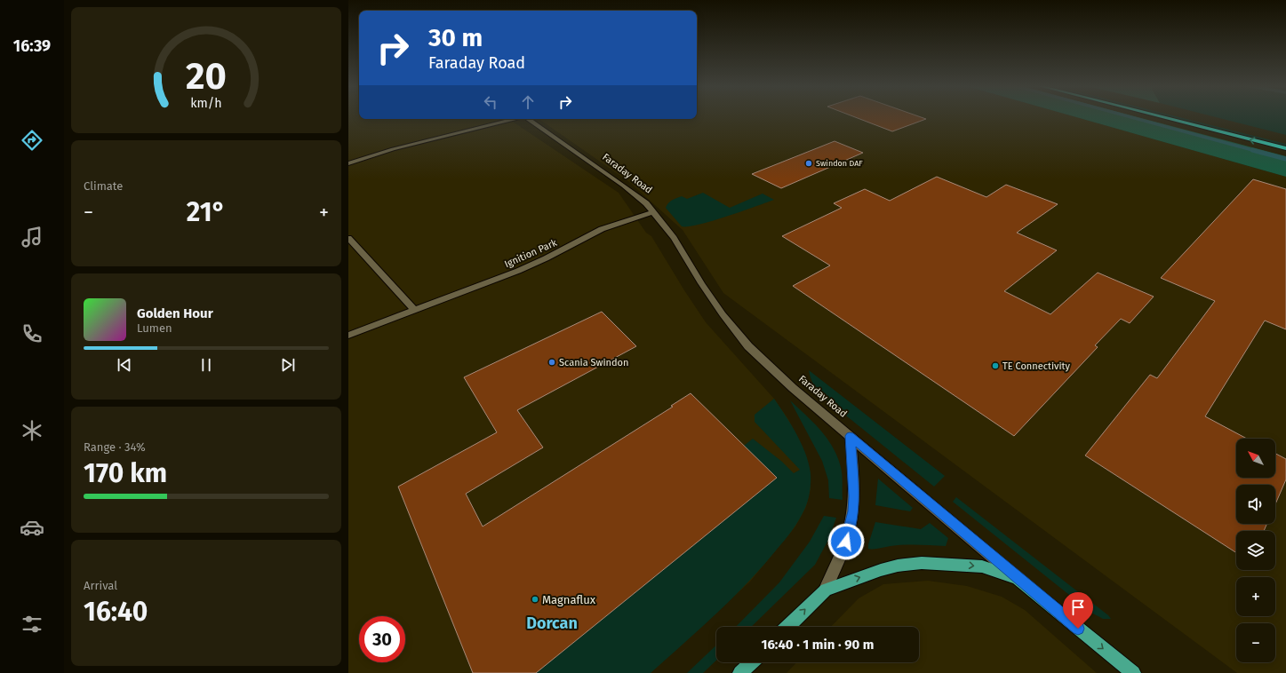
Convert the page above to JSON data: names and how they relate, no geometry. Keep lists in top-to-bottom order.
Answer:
{
  "streets": {
    "main road": ["Faraday Road"],
    "street": ["Ignition Park"]
  },
  "crossings": [
    ["Faraday Road", "Ignition Park"]
  ],
  "districts": ["Dorcan"],
  "places": [
    "Swindon DAF",
    "Scania Swindon",
    "TE Connectivity",
    "Magnaflux"
  ],
  "north": "top left",
  "page": {
    "tabs": "16:39",
    "turn": ["30 m", "Faraday Road"],
    "tile": [
      "Climate",
      ["Range · 34%", "170 km"],
      ["Arrival", "16:40"]
    ],
    "heat": ["−", "21°", "+"],
    "song": ["Golden Hour", "Lumen"],
    "map_buttons": ["+", "−"],
    "limit": "30",
    "trip": "16:40 · 1 min · 90 m",
    "gauge": ["20", "km/h"]
  }
}
